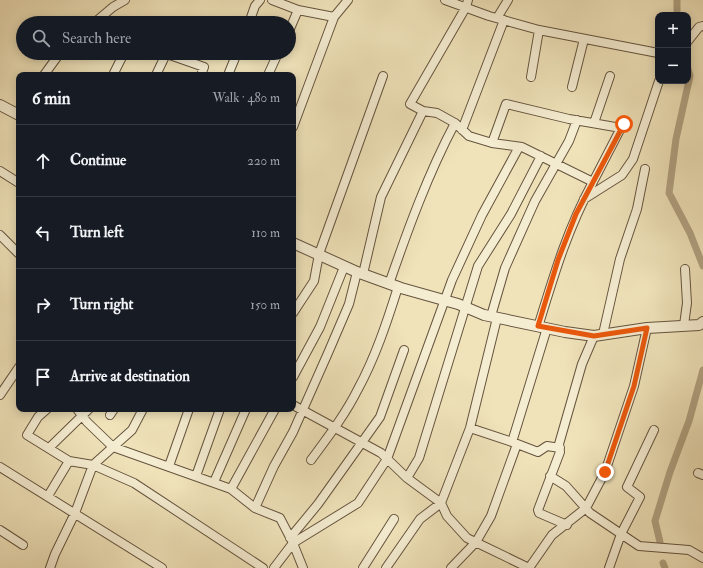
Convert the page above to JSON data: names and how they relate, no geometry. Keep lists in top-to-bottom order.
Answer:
{
  "page": {
    "map_buttons": ["+", "−"],
    "search": "Search here",
    "heading": ["6 min", "Walk · 480 m"],
    "list": [
      ["Continue", "220 m"],
      ["Turn left", "110 m"],
      ["Turn right", "150 m"],
      "Arrive at destination"
    ]
  }
}
